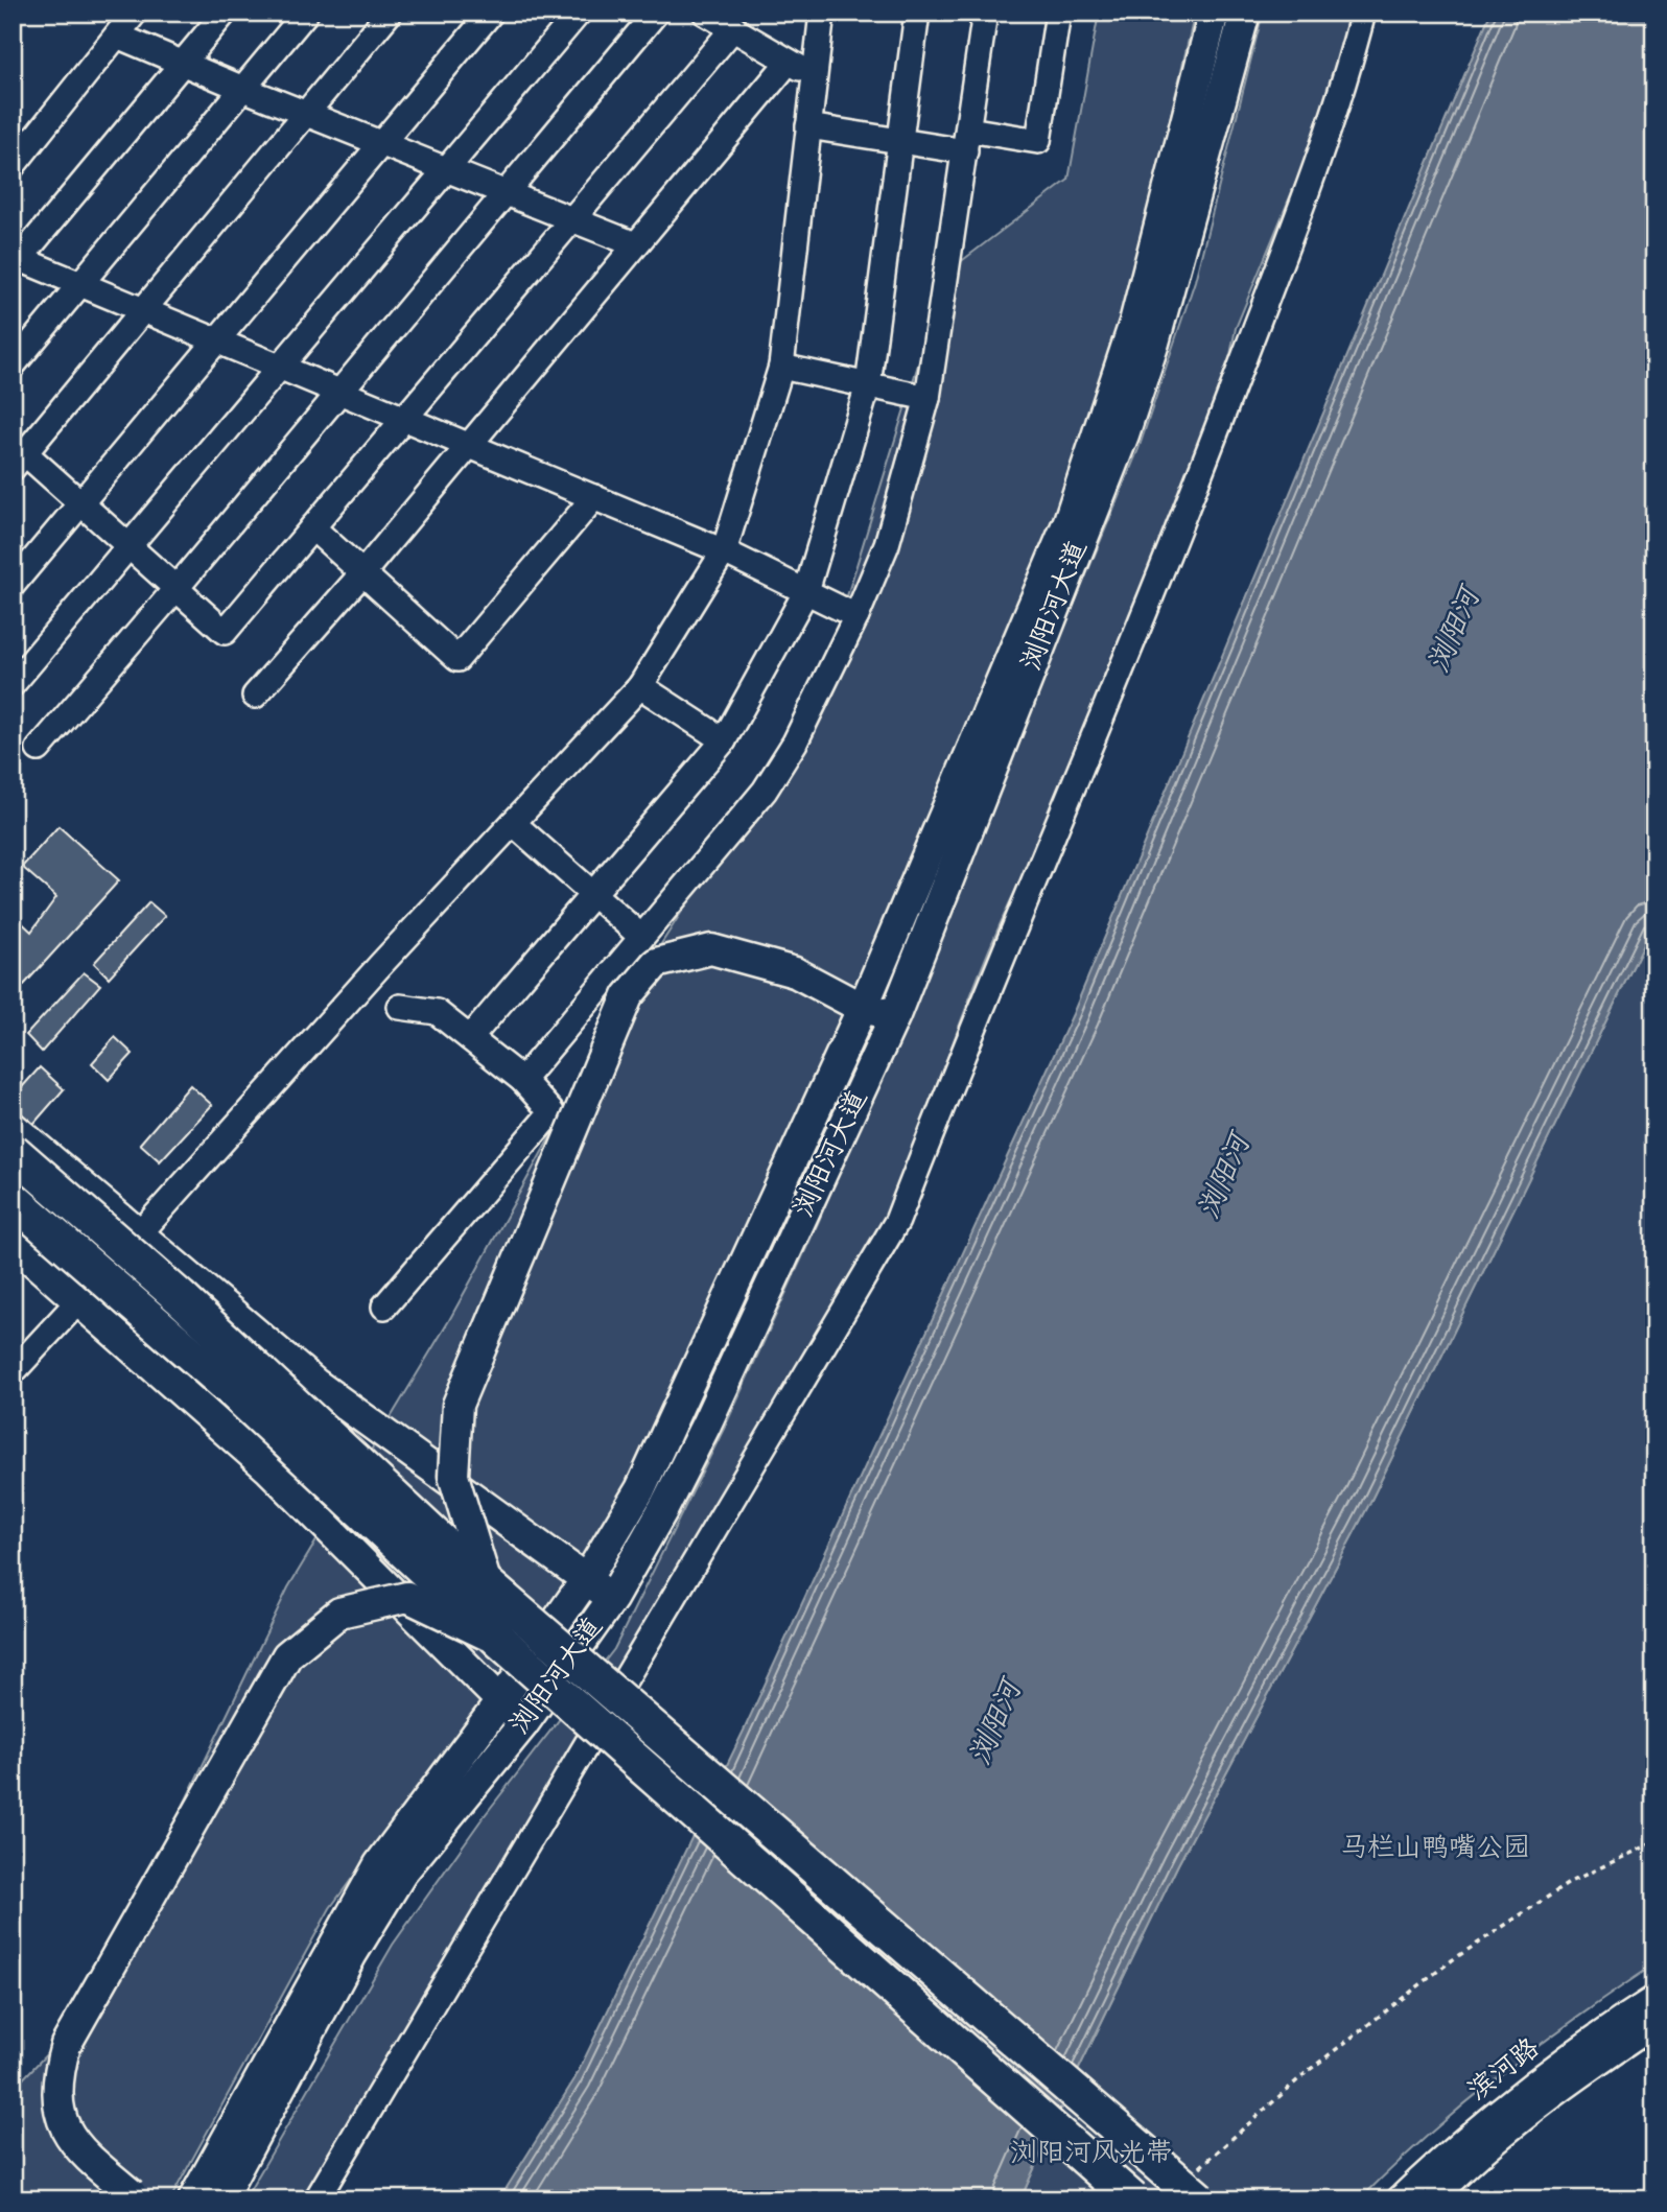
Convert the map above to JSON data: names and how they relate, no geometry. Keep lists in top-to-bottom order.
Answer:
{
  "streets": {
    "main road": ["浏阳河大道"],
    "street": ["滨河路"]
  },
  "water": ["浏阳河"],
  "parks": ["马栏山鸭嘴公园", "浏阳河风光带"]
}
